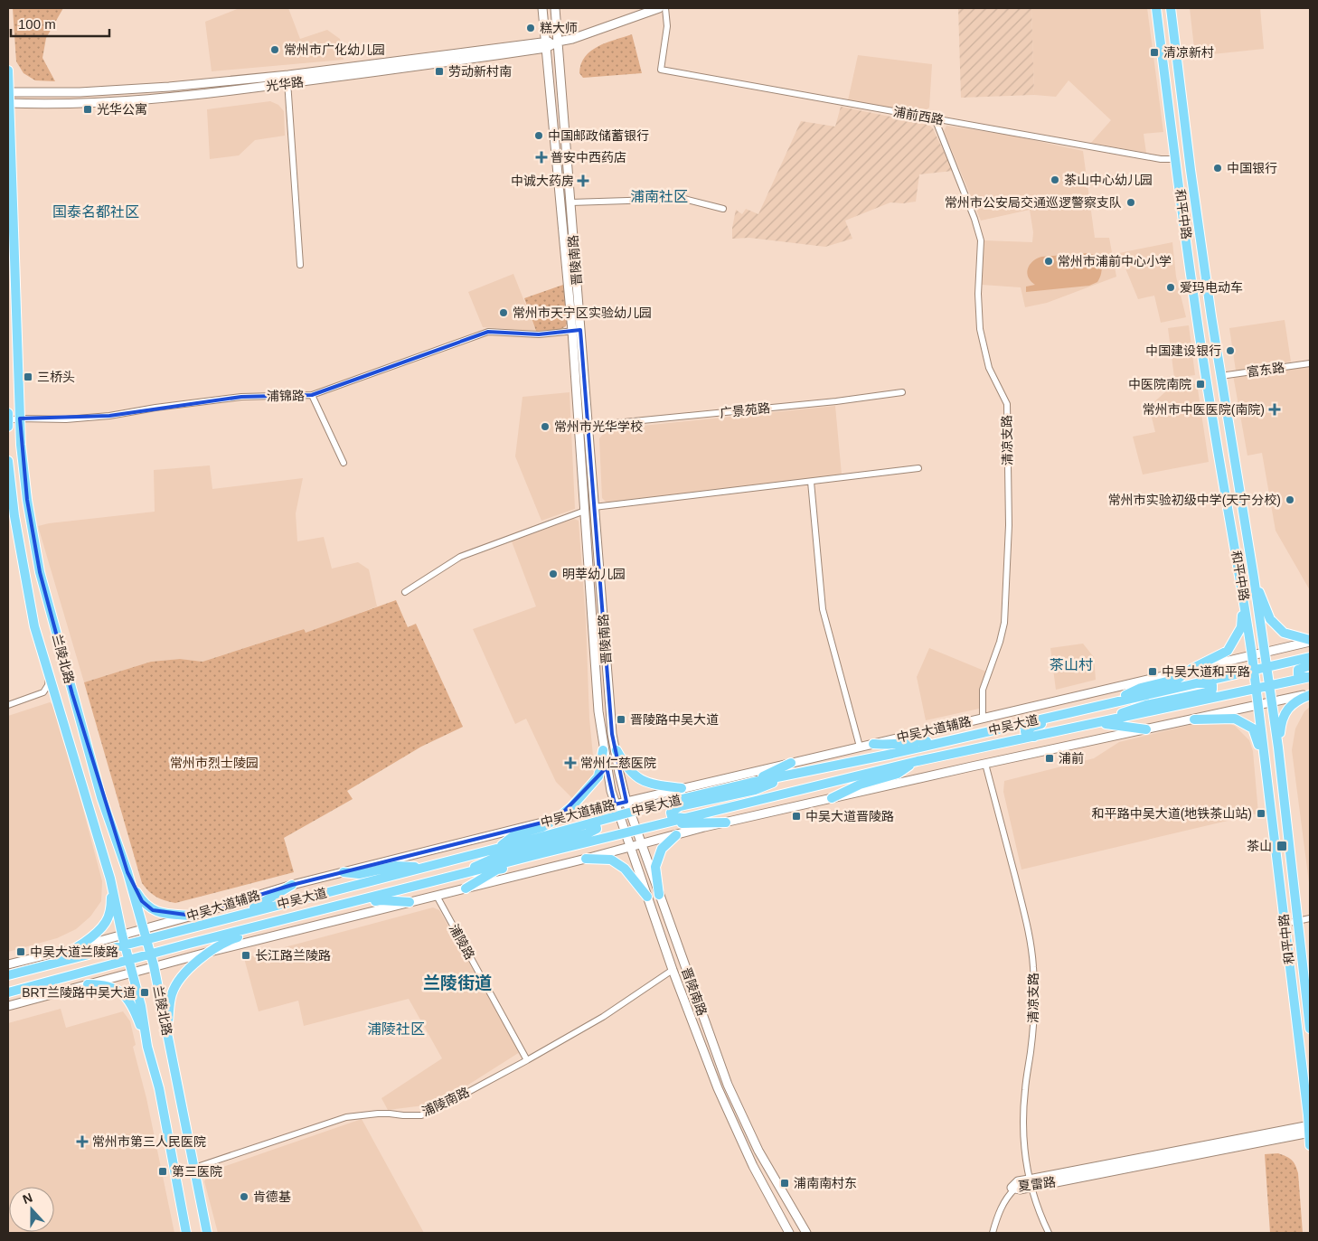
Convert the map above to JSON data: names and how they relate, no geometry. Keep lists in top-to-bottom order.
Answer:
{
  "streets": {
    "main road": [
      "光华路",
      "和平中路",
      "晋陵南路",
      "兰陵北路",
      "中吴大道",
      "中吴大道辅路",
      "夏雷路"
    ],
    "street": [
      "浦前西路",
      "富东路",
      "浦锦路",
      "广景苑路",
      "清凉支路",
      "浦陵路",
      "浦陵南路"
    ]
  },
  "crossings": [
    ["光华路", "晋陵南路"],
    ["光华路", "兰陵北路"],
    ["浦前西路", "和平中路"],
    ["浦前西路", "清凉支路"],
    ["和平中路", "富东路"],
    ["和平中路", "中吴大道"],
    ["和平中路", "中吴大道辅路"],
    ["和平中路", "夏雷路"],
    ["晋陵南路", "浦锦路"],
    ["晋陵南路", "广景苑路"],
    ["晋陵南路", "中吴大道"],
    ["晋陵南路", "中吴大道辅路"],
    ["晋陵南路", "浦陵南路"],
    ["浦锦路", "兰陵北路"],
    ["清凉支路", "中吴大道辅路"],
    ["清凉支路", "夏雷路"],
    ["兰陵北路", "中吴大道"],
    ["兰陵北路", "中吴大道辅路"],
    ["兰陵北路", "浦陵南路"],
    ["浦陵路", "浦陵南路"]
  ],
  "districts": [
    "浦南社区",
    "国泰名都社区",
    "茶山村",
    "兰陵街道",
    "浦陵社区"
  ],
  "parks": ["常州市烈士陵园"],
  "places": {
    "other": [
      "糕大师",
      "常州市广化幼儿园",
      "中国邮政储蓄银行",
      "中国银行",
      "茶山中心幼儿园",
      "常州市公安局交通巡逻警察支队",
      "常州市浦前中心小学",
      "爱玛电动车",
      "常州市天宁区实验幼儿园",
      "中国建设银行",
      "常州市光华学校",
      "常州市实验初级中学(天宁分校)",
      "明莘幼儿园",
      "肯德基"
    ],
    "transit": [
      "清凉新村",
      "劳动新村南",
      "光华公寓",
      "三桥头",
      "中医院南院",
      "中吴大道和平路",
      "晋陵路中吴大道",
      "浦前",
      "和平路中吴大道(地铁茶山站)",
      "中吴大道晋陵路",
      "茶山",
      "中吴大道兰陵路",
      "长江路兰陵路",
      "BRT兰陵路中吴大道",
      "第三医院",
      "浦南南村东"
    ],
    "health": [
      "普安中西药店",
      "中诚大药房",
      "常州市中医医院(南院)",
      "常州仁慈医院",
      "常州市第三人民医院"
    ]
  },
  "scale_bar": "100 m",
  "north": "top"
}
